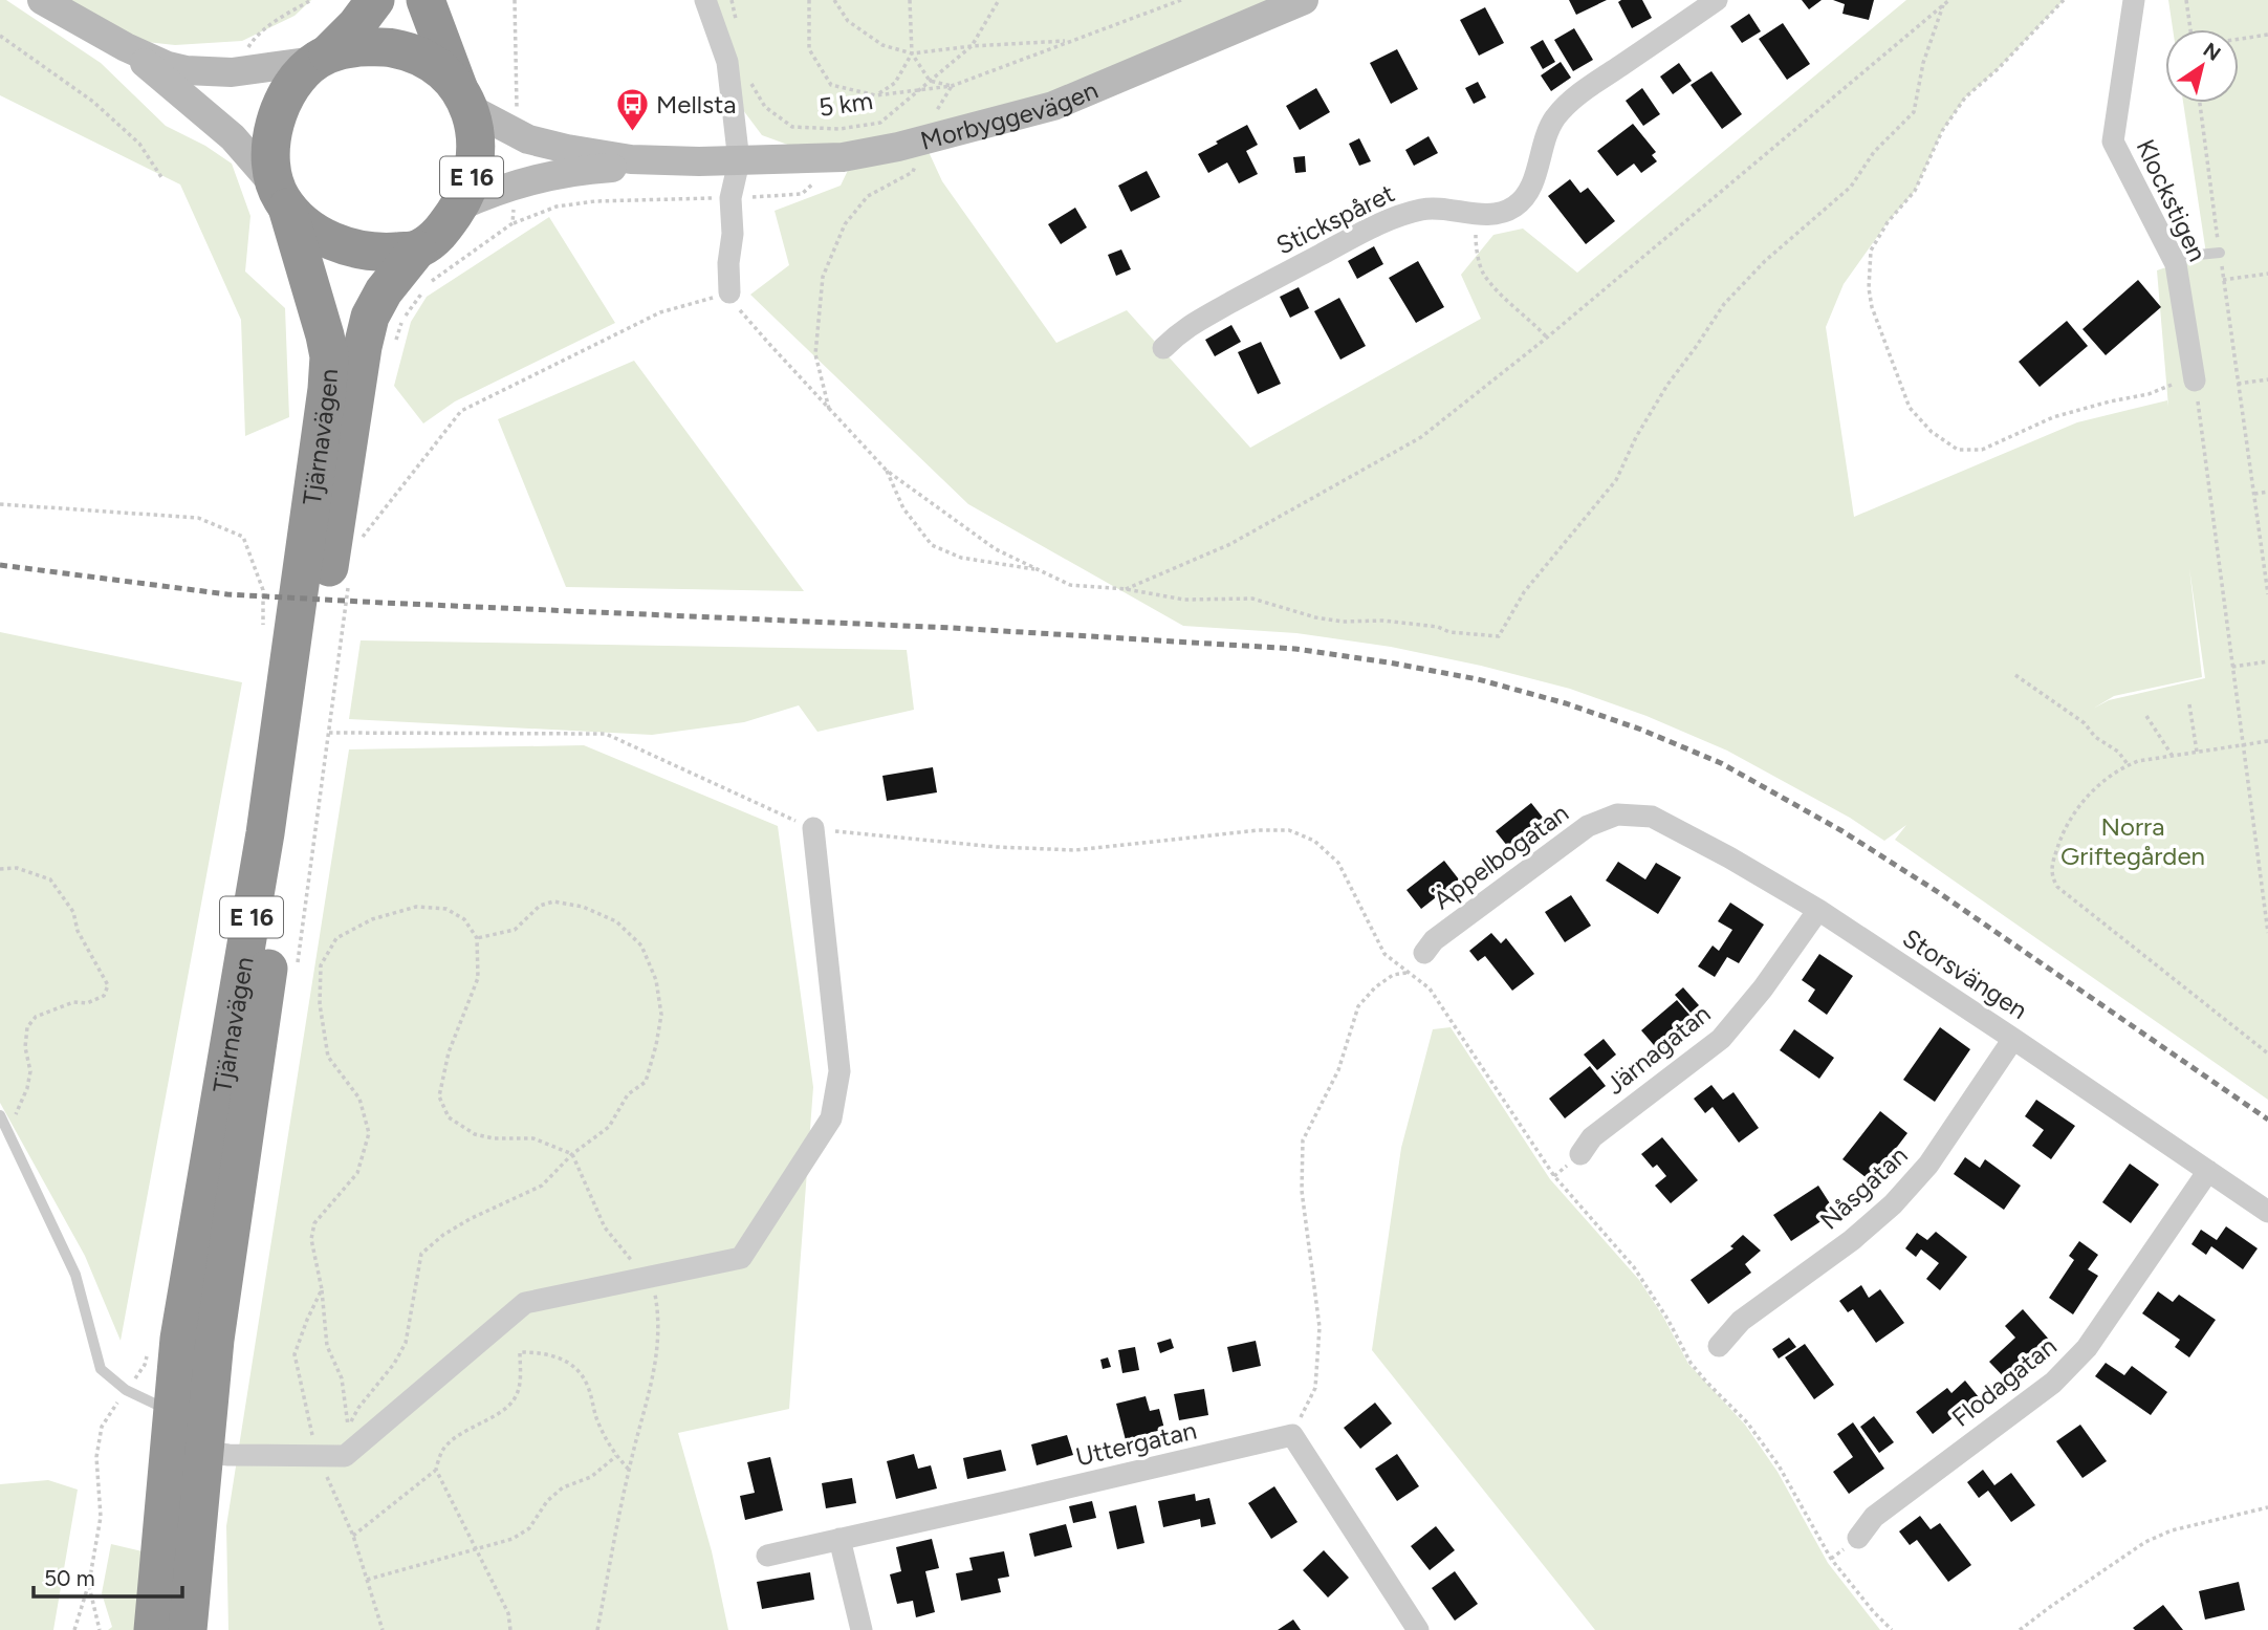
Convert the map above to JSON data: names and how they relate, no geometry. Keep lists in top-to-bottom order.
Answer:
{
  "streets": {
    "highway": ["E 16", "Tjärnavägen"],
    "street": [
      "Morbyggevägen",
      "Klockstigen",
      "Stickspåret",
      "Äppelbogatan",
      "Storsvängen",
      "Järnagatan",
      "Nåsgatan",
      "Flodagatan",
      "Uttergatan"
    ],
    "path": ["5 km"]
  },
  "crossings": [
    ["Morbyggevägen", "E 16"],
    ["Morbyggevägen", "Tjärnavägen"],
    ["E 16", "Tjärnavägen"],
    ["Äppelbogatan", "Storsvängen"],
    ["Storsvängen", "Järnagatan"],
    ["Storsvängen", "Nåsgatan"],
    ["Storsvängen", "Flodagatan"]
  ],
  "parks": ["Norra Griftegården"],
  "places": {
    "bus stop": ["Mellsta"]
  },
  "scale_bar": "50 m",
  "north": "top right"
}
